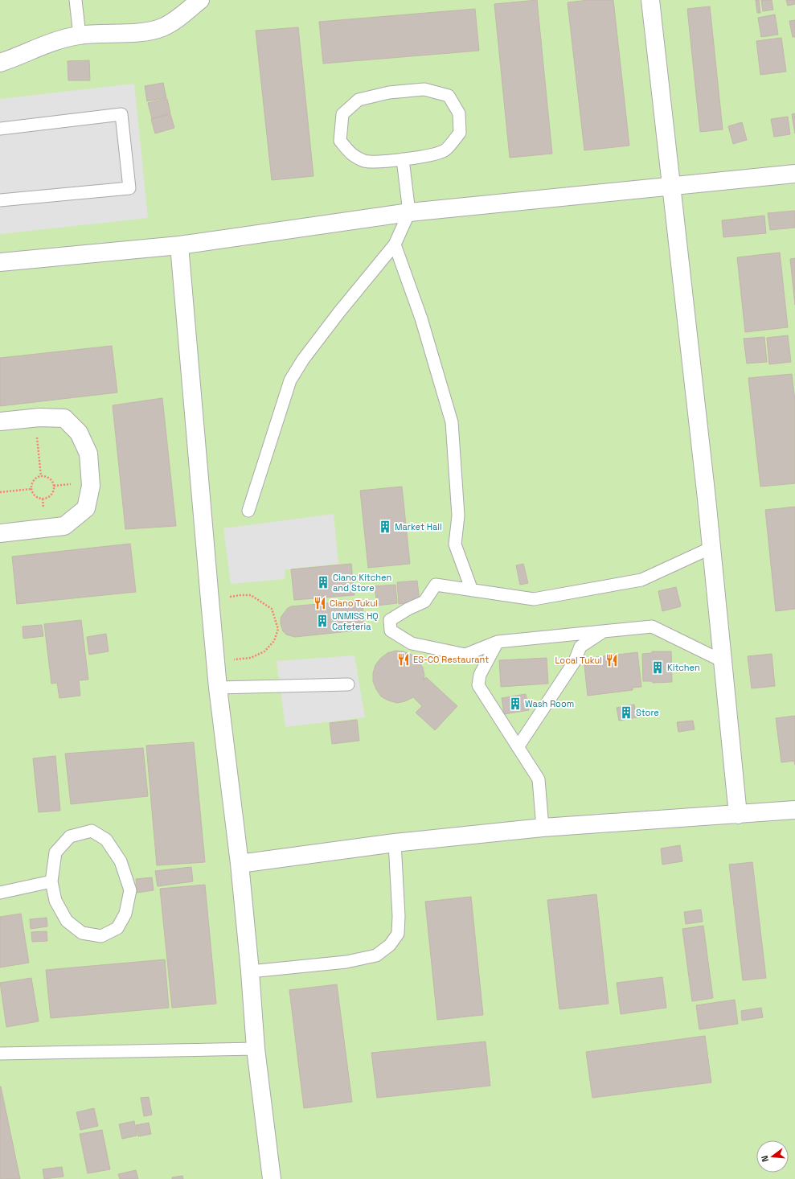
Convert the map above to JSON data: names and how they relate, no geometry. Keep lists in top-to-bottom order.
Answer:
{
  "places": {
    "building": [
      "Market Hall",
      "Ciano Kitchen and Store",
      "UNMISS HQ Cafeteria",
      "Kitchen",
      "Wash Room",
      "Store"
    ],
    "restaurant": ["Ciano Tukul", "ES-CO Restaurant", "Local Tukul"]
  },
  "north": "left"
}
